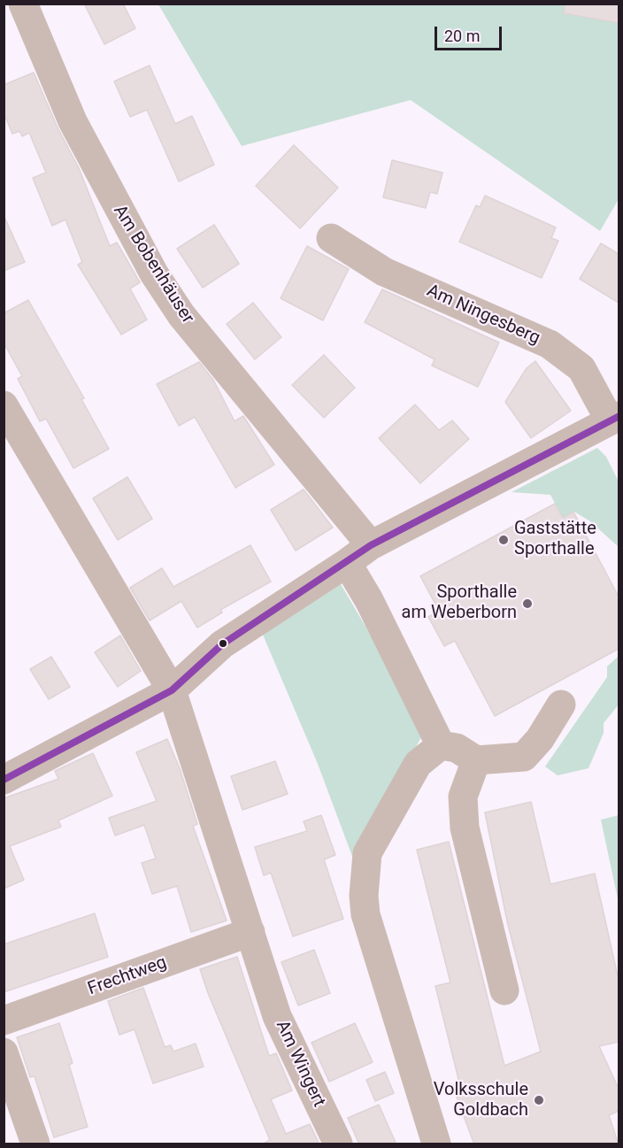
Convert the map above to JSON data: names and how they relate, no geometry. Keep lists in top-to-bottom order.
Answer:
{
  "streets": {
    "street": [
      "Am Bobenhäuser",
      "Am Ningesberg",
      "Frechtweg",
      "Am Wingert"
    ]
  },
  "crossings": [
    ["Frechtweg", "Am Wingert"]
  ],
  "places": ["Gaststätte Sporthalle", "Sporthalle am Weberborn", "Volksschule Goldbach"],
  "scale_bar": "20 m"
}
